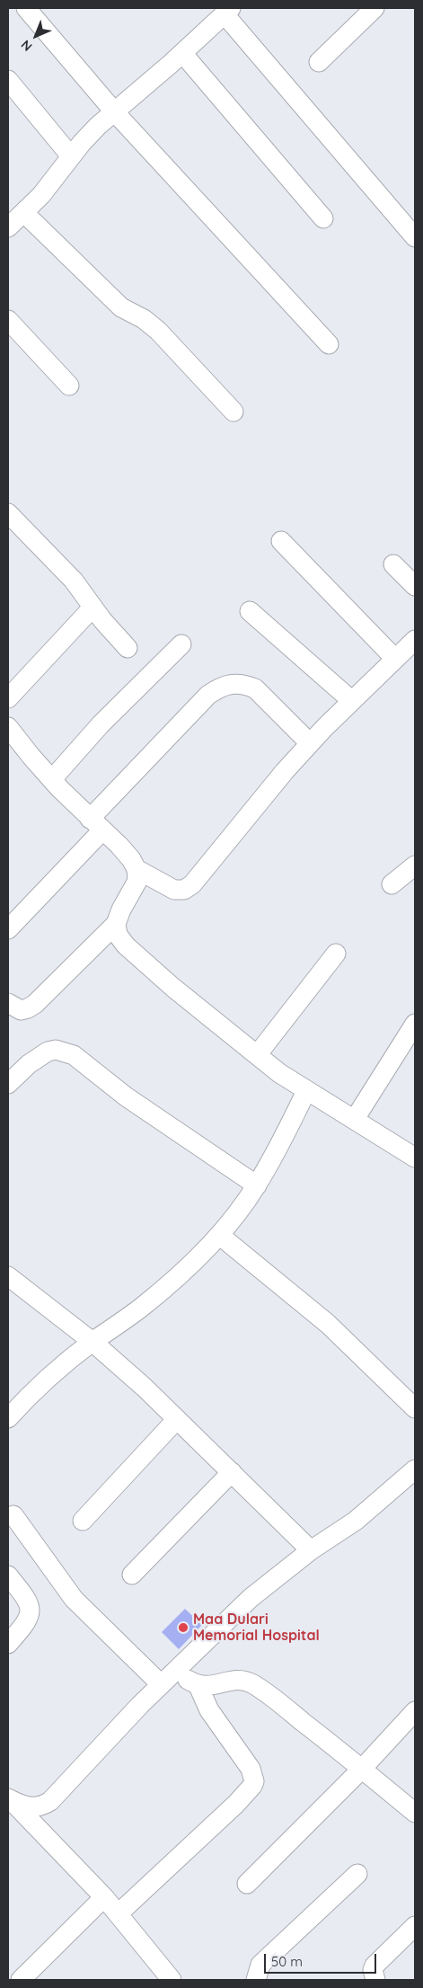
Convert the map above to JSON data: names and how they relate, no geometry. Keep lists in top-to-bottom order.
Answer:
{
  "places": ["Maa Dulari Memorial Hospital"],
  "scale_bar": "50 m",
  "north": "bottom left"
}
